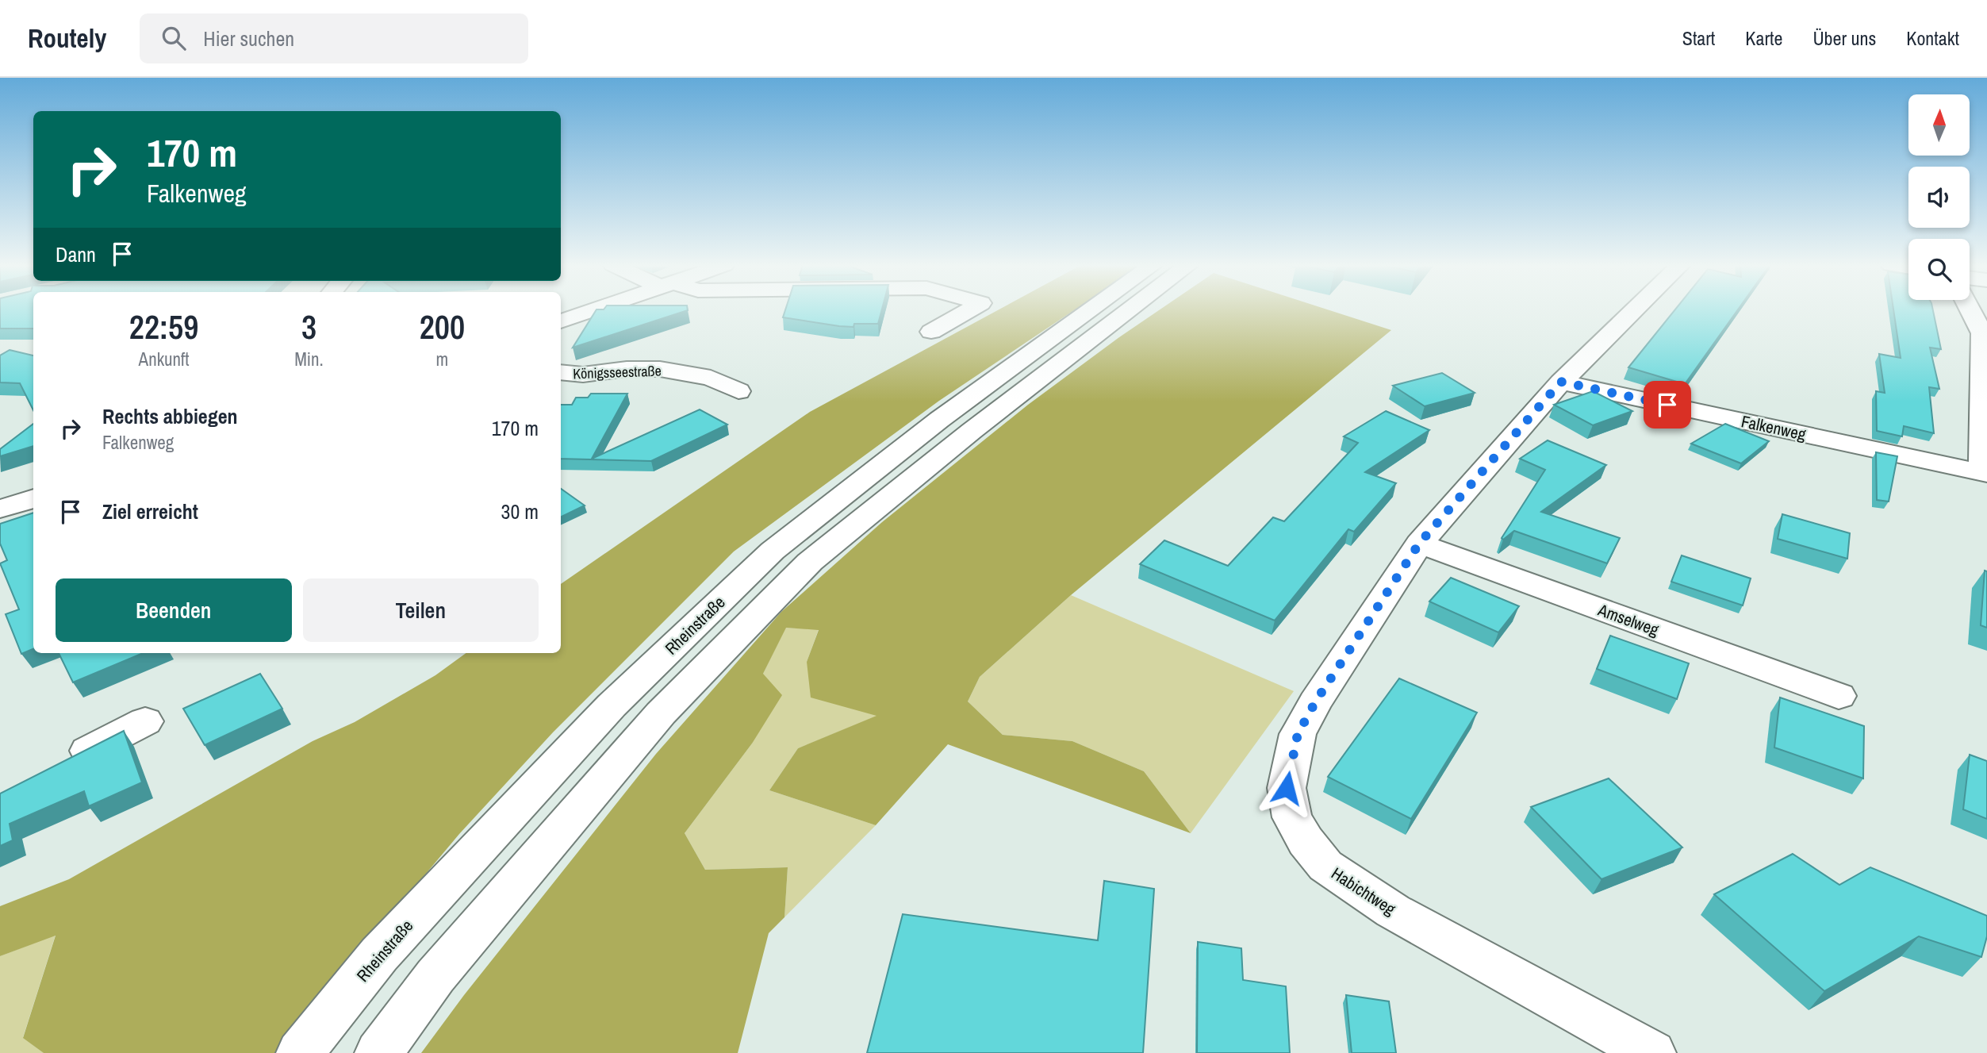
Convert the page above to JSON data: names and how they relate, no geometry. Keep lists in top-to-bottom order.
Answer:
{
  "streets": {
    "street": [
      "Königsseestraße",
      "Falkenweg",
      "Amselweg",
      "Rheinstraße",
      "Habichtweg"
    ]
  },
  "crossings": [
    ["Falkenweg", "Habichtweg"],
    ["Amselweg", "Habichtweg"]
  ],
  "north": "top",
  "page": {
    "header": "Routely",
    "search": "Hier suchen",
    "nav": [
      "Start",
      "Karte",
      "Über uns",
      "Kontakt"
    ],
    "turn": ["170 m", "Falkenweg"],
    "then": "Dann",
    "eta": [
      "22:59",
      "Ankunft",
      "3",
      "Min.",
      "200",
      "m"
    ],
    "list": [
      {
        "name": "Rechts abbiegen",
        "note": "Falkenweg",
        "value": "170 m"
      },
      {
        "name": "Ziel erreicht",
        "value": "30 m"
      }
    ],
    "buttons": ["Beenden", "Teilen"]
  }
}
